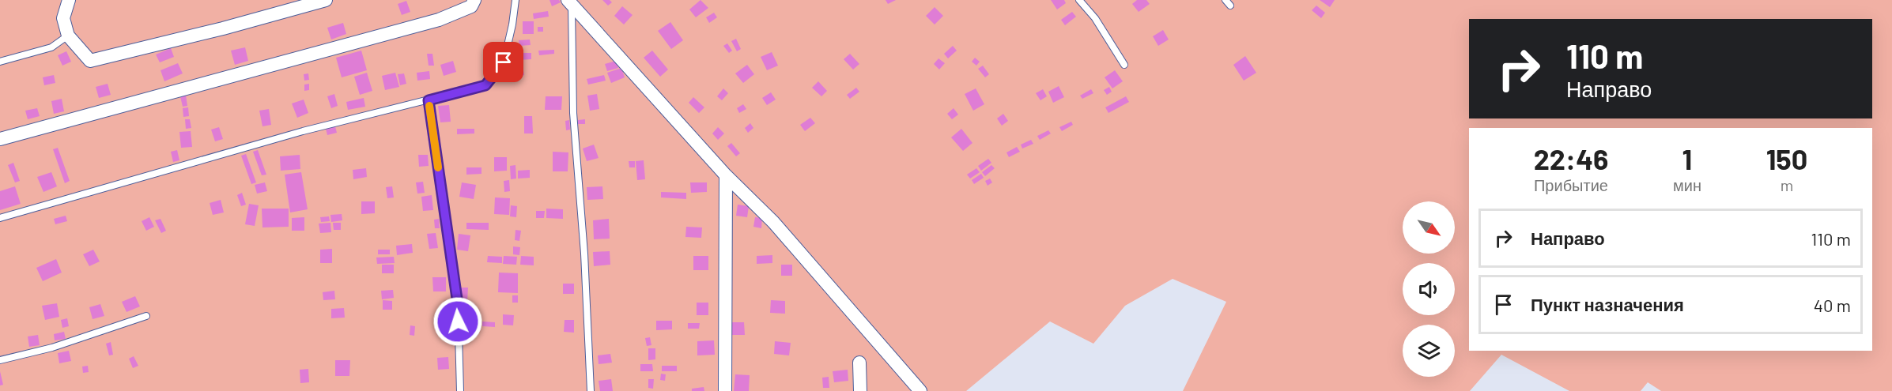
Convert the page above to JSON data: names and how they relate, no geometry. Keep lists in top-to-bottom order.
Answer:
{
  "north": "bottom right",
  "page": {
    "turn": ["110 m", "Направо"],
    "eta": [
      "22:46",
      "Прибытие",
      "1",
      "мин",
      "150",
      "m"
    ],
    "list": [
      {
        "name": "Направо",
        "value": "110 m"
      },
      {
        "name": "Пункт назначения",
        "value": "40 m"
      }
    ]
  }
}
